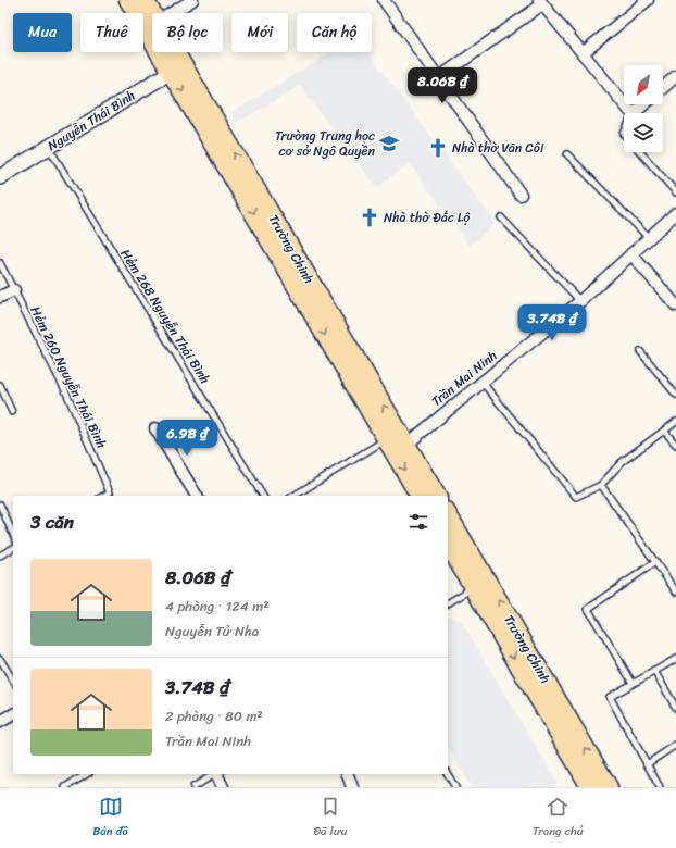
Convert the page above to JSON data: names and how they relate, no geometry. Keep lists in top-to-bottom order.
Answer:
{
  "streets": {
    "main road": ["Trường Chinh"],
    "street": ["Nguyễn Thái Bình", "Trần Mai Ninh"],
    "lane": ["Hẻm 268 Nguyễn Thái Bình", "Hẻm 260 Nguyễn Thái Bình"]
  },
  "crossings": [
    ["Nguyễn Thái Bình", "Trường Chinh"],
    ["Nguyễn Thái Bình", "Hẻm 268 Nguyễn Thái Bình"],
    ["Trường Chinh", "Trần Mai Ninh"]
  ],
  "places": {
    "school or university": ["Trường Trung học cơ sở Ngô Quyền"],
    "church": ["Nhà thờ Văn Côi", "Nhà thờ Đắc Lộ"]
  },
  "north": "bottom left",
  "page": {
    "chip": [
      "Mua",
      "Thuê",
      "Bộ lọc",
      "Mới",
      "Căn hộ"
    ],
    "price": ["8.06B ₫", "3.74B ₫", "6.9B ₫"],
    "heading": "3 căn",
    "list": [
      {
        "name": "8.06B ₫",
        "note": "4 phòng · 124 m² · Nguyễn Tử Nha"
      },
      {
        "name": "3.74B ₫",
        "note": "2 phòng · 80 m² · Trần Mai Ninh"
      }
    ],
    "tabs": ["Bản đồ", "Đã lưu", "Trang chủ"]
  }
}
